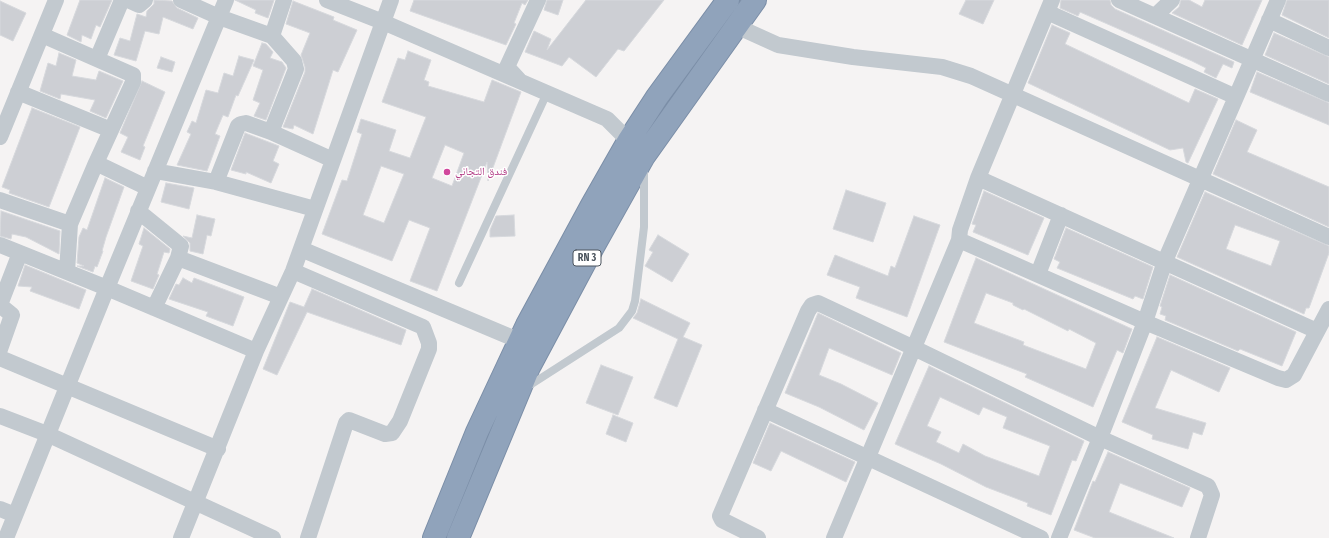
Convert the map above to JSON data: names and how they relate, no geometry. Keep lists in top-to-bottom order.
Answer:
{
  "streets": {
    "highway": ["RN 3"]
  },
  "places": ["فندق التجاني"]
}
